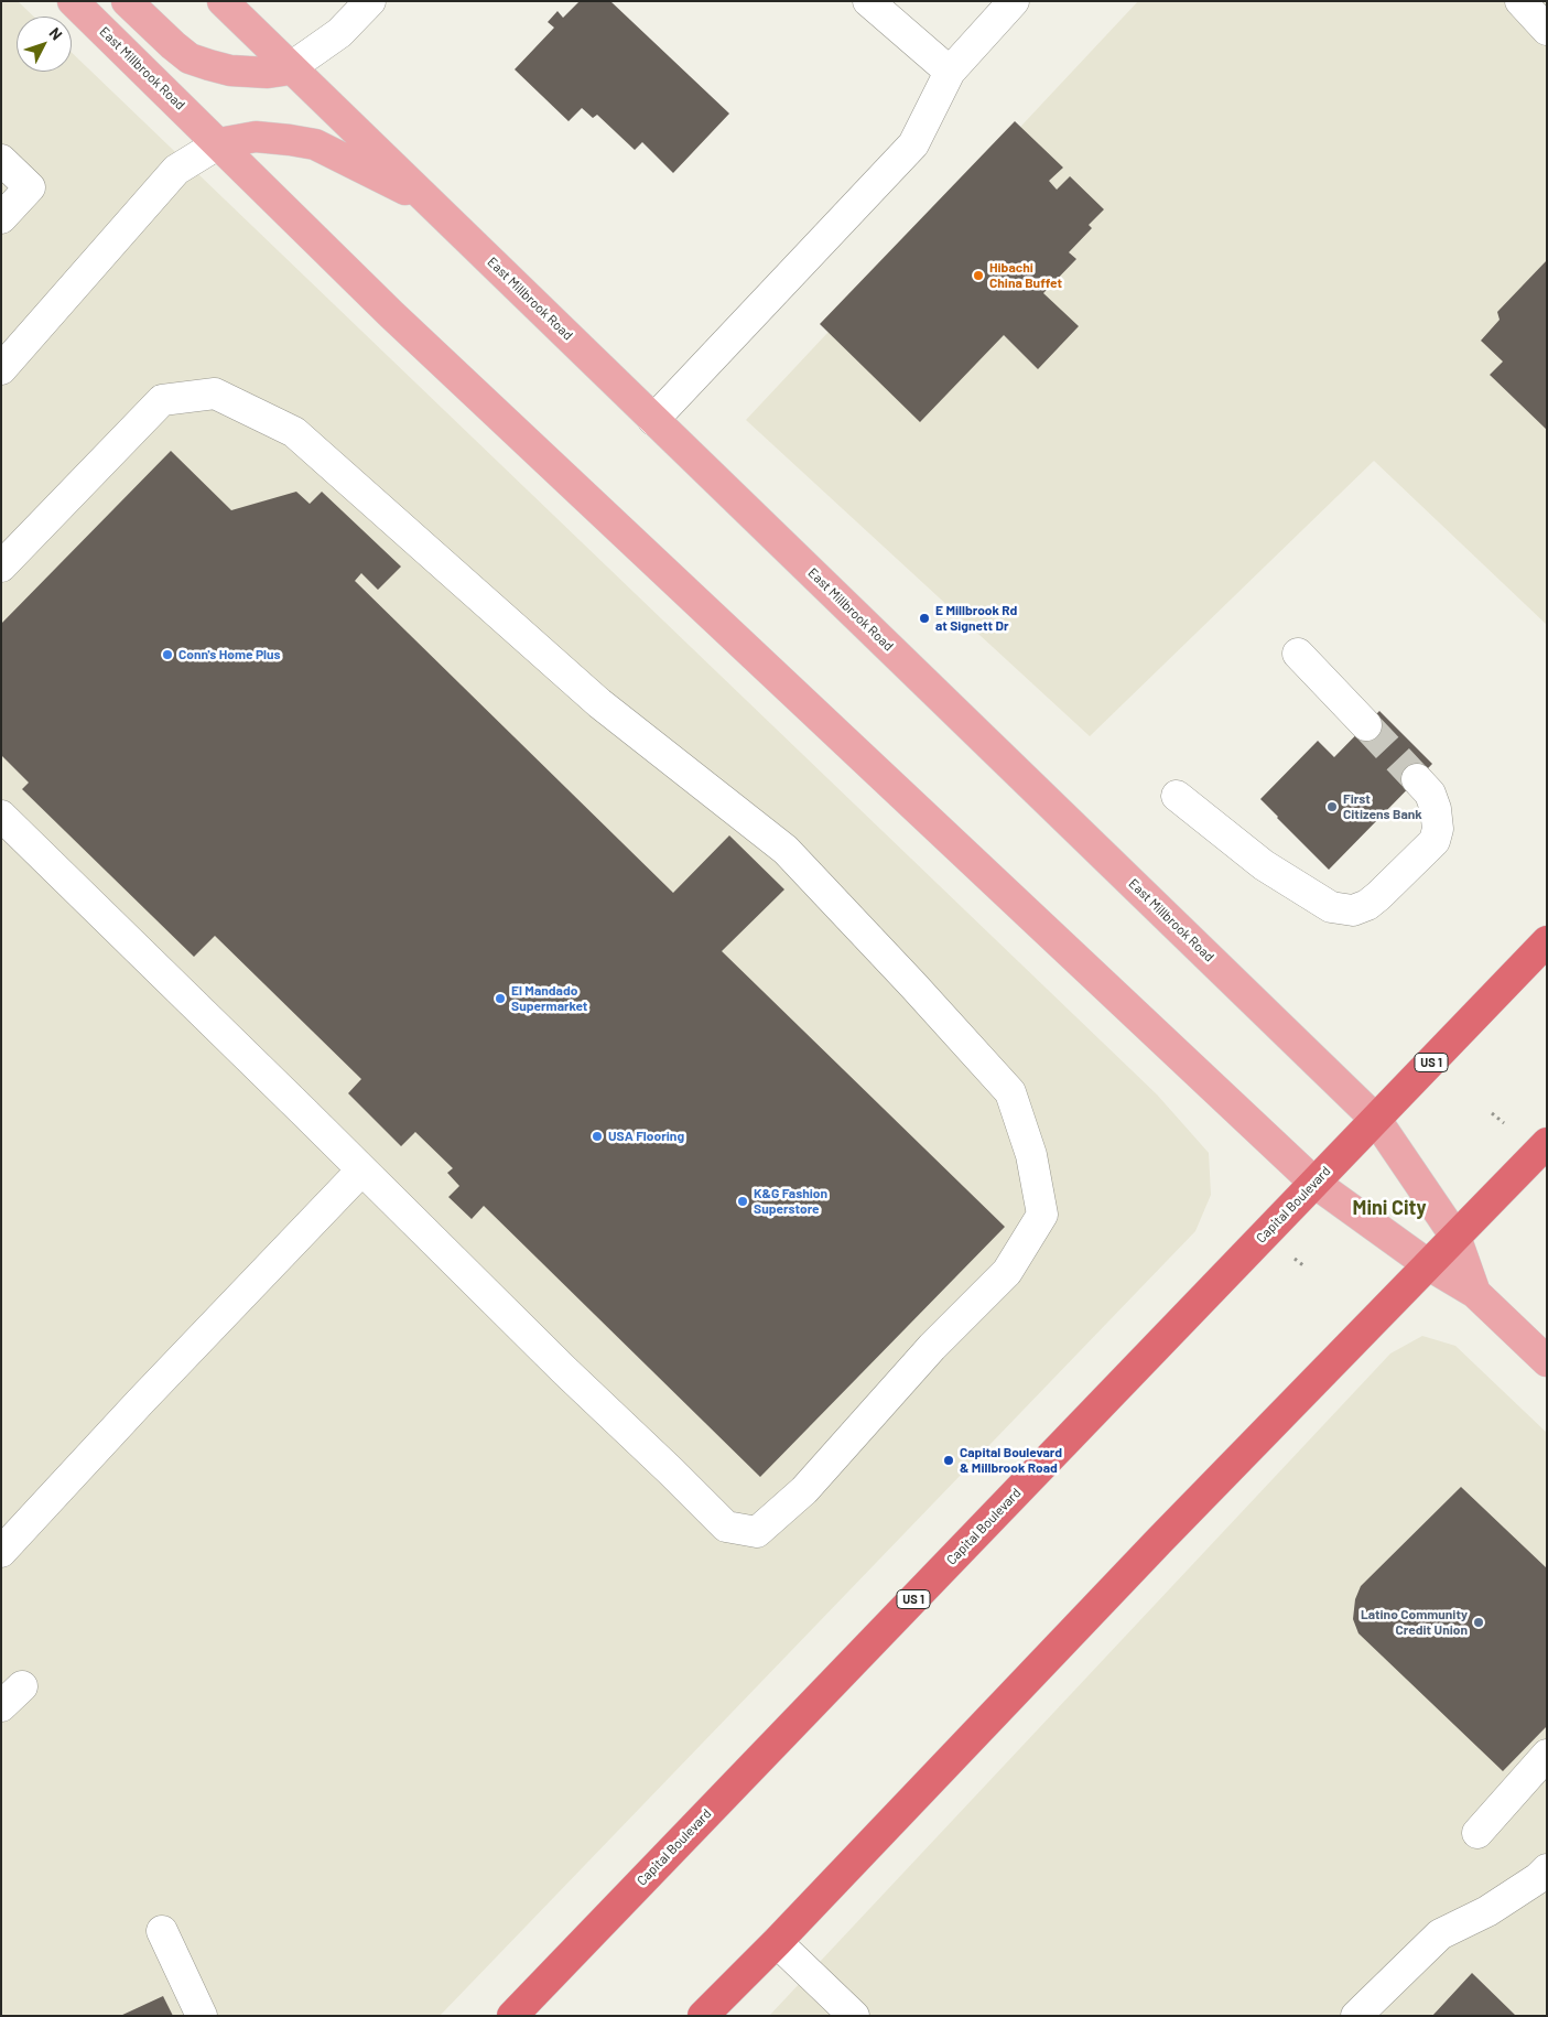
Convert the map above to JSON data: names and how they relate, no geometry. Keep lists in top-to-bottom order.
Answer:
{
  "streets": {
    "highway": ["US 1", "Capital Boulevard"],
    "main road": ["East Millbrook Road"]
  },
  "crossings": [
    ["East Millbrook Road", "Capital Boulevard"]
  ],
  "districts": ["Mini City"],
  "places": [
    "Hibachi China Buffet",
    "E Millbrook Rd at Signett Dr",
    "Conn's Home Plus",
    "First Citizens Bank",
    "El Mandado Supermarket",
    "USA Flooring",
    "K&G Fashion Superstore",
    "Capital Boulevard & Millbrook Road",
    "Latino Community Credit Union"
  ],
  "north": "top right"
}
